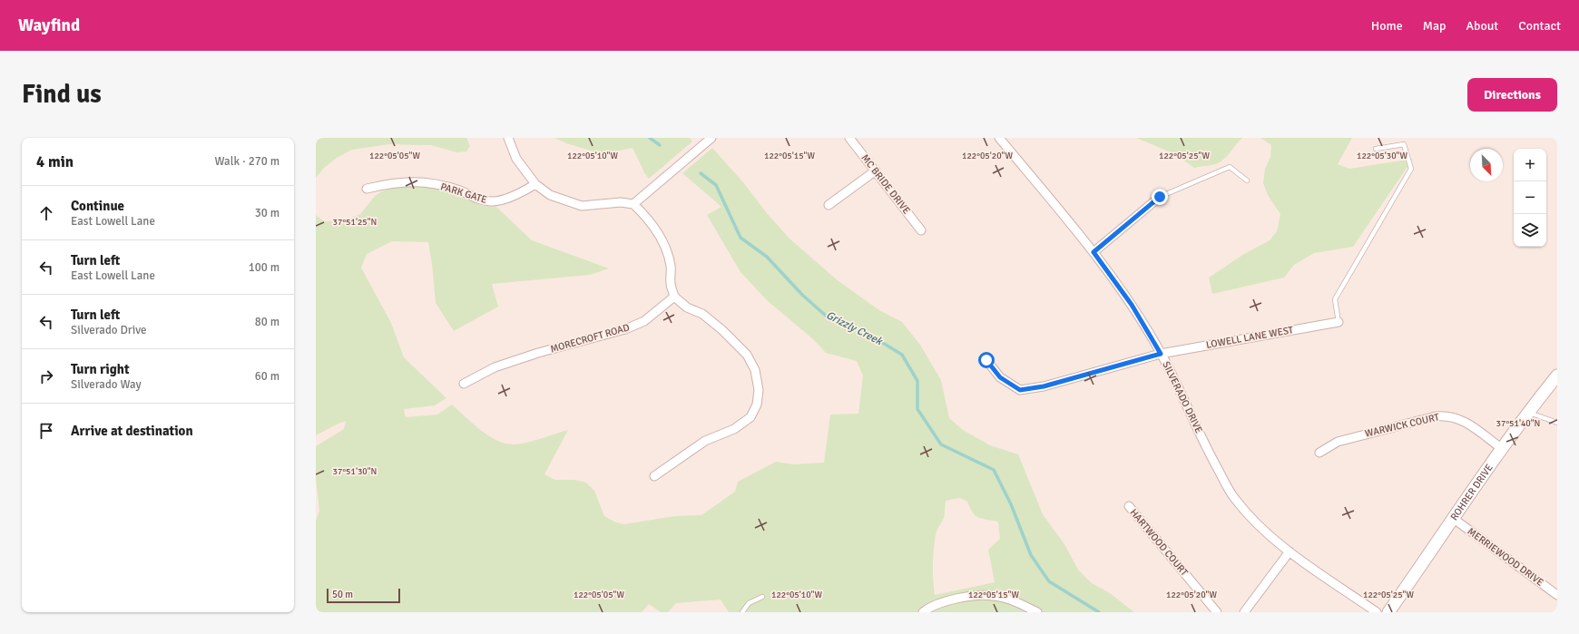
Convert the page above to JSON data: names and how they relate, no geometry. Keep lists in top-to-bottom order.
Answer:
{
  "streets": {
    "street": [
      "MC BRIDE DRIVE",
      "PARK GATE",
      "LOWELL LANE WEST",
      "MORECROFT ROAD",
      "SILVERADO DRIVE",
      "WARWICK COURT",
      "ROHRER DRIVE",
      "HARTWOOD COURT",
      "MERRIEWOOD DRIVE"
    ]
  },
  "crossings": [
    ["LOWELL LANE WEST", "SILVERADO DRIVE"],
    ["WARWICK COURT", "ROHRER DRIVE"],
    ["ROHRER DRIVE", "MERRIEWOOD DRIVE"]
  ],
  "water": ["Grizzly Creek"],
  "scale_bar": "50 m",
  "north": "bottom right",
  "page": {
    "header": "Wayfind",
    "nav": [
      "Home",
      "Map",
      "About",
      "Contact"
    ],
    "buttons": "Directions",
    "title": "Find us",
    "heading": ["4 min", "Walk · 270 m"],
    "map_buttons": ["+", "−"],
    "list": [
      ["Continue", "East Lowell Lane", "30 m"],
      ["Turn left", "East Lowell Lane", "100 m"],
      ["Turn left", "Silverado Drive", "80 m"],
      ["Turn right", "Silverado Way", "60 m"],
      "Arrive at destination"
    ],
    "scale": "50 m"
  },
  "coordinates": [
    "122°05'05\"W",
    "122°05'10\"W",
    "122°05'15\"W",
    "122°05'20\"W",
    "122°05'25\"W",
    "122°05'30\"W",
    "37°51'25\"N",
    "37°51'40\"N",
    "37°51'30\"N"
  ]
}
